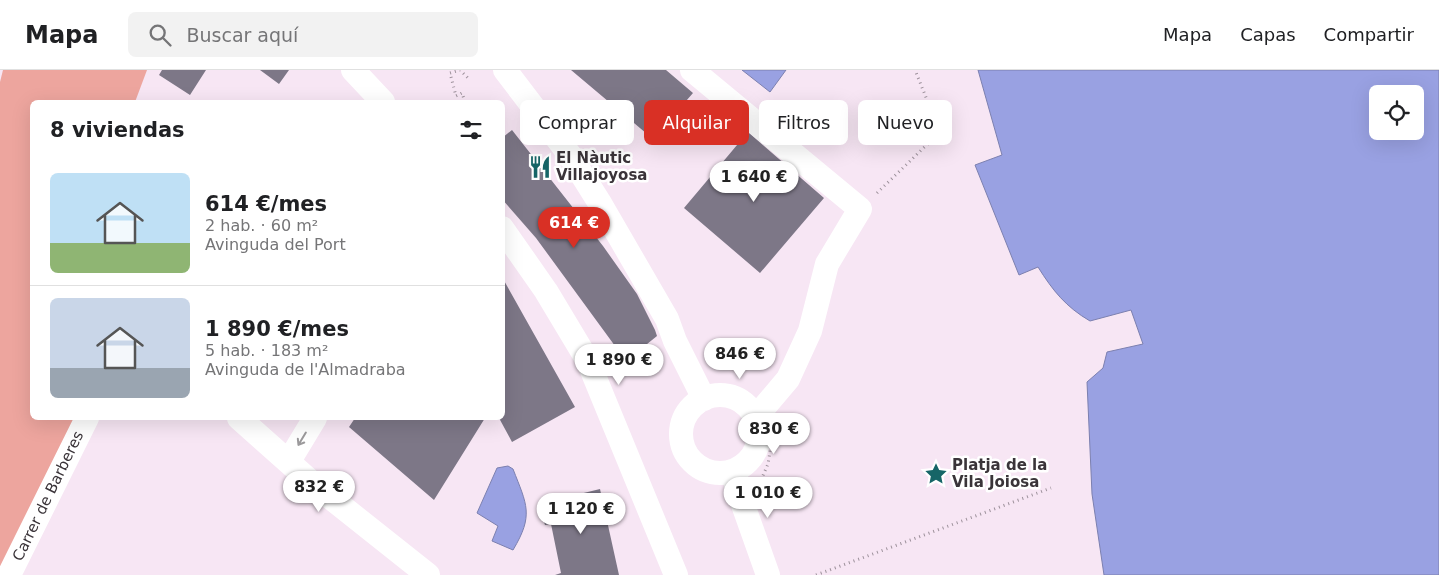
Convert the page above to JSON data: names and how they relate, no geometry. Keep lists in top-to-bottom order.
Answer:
{
  "streets": {
    "street": ["Carrer de Barberes"]
  },
  "places": {
    "restaurant": ["El Nàutic Villajoyosa"],
    "place": ["Platja de la Vila Joiosa"]
  },
  "page": {
    "header": "Mapa",
    "search": "Buscar aquí",
    "nav": ["Mapa", "Capas", "Compartir"],
    "chip": [
      "Comprar",
      "Alquilar",
      "Filtros",
      "Nuevo"
    ],
    "heading": "8 viviendas",
    "list": [
      {
        "name": "614 €/mes",
        "note": "2 hab. · 60 m² · Avinguda del Port"
      },
      {
        "name": "1 890 €/mes",
        "note": "5 hab. · 183 m² · Avinguda de l'Almadraba"
      }
    ],
    "price": [
      "1 640 €",
      "614 €",
      "846 €",
      "1 890 €",
      "830 €",
      "832 €",
      "1 010 €",
      "1 120 €"
    ]
  }
}
